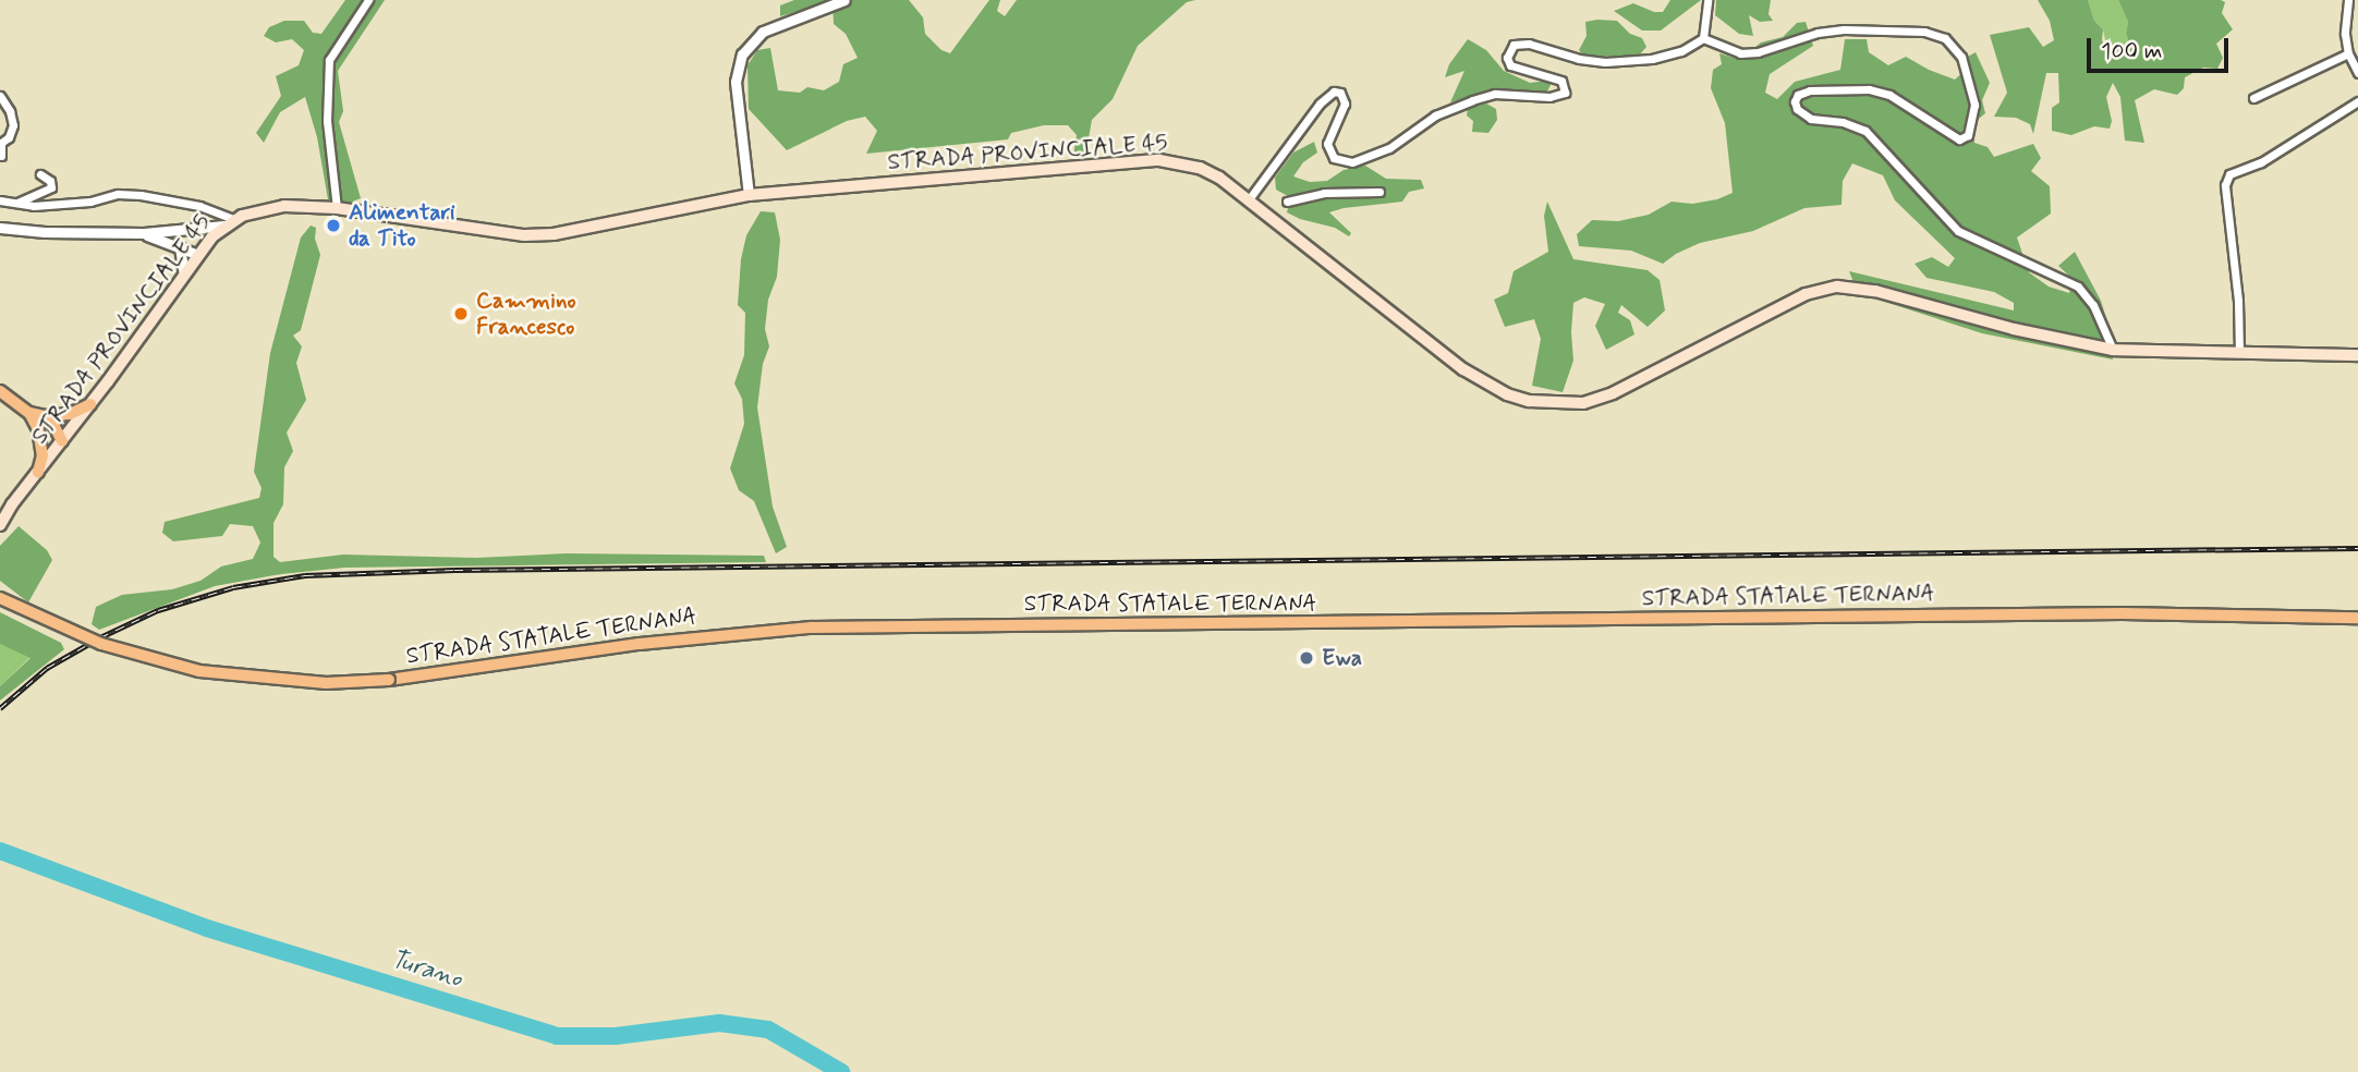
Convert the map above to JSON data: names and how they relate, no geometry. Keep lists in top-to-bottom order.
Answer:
{
  "streets": {
    "highway": ["STRADA STATALE TERNANA"],
    "main road": ["STRADA PROVINCIALE 45"]
  },
  "water": ["Turano"],
  "places": ["Alimentari da Tito", "Cammino Francesco", "Ewa"],
  "scale_bar": "100 m"
}
